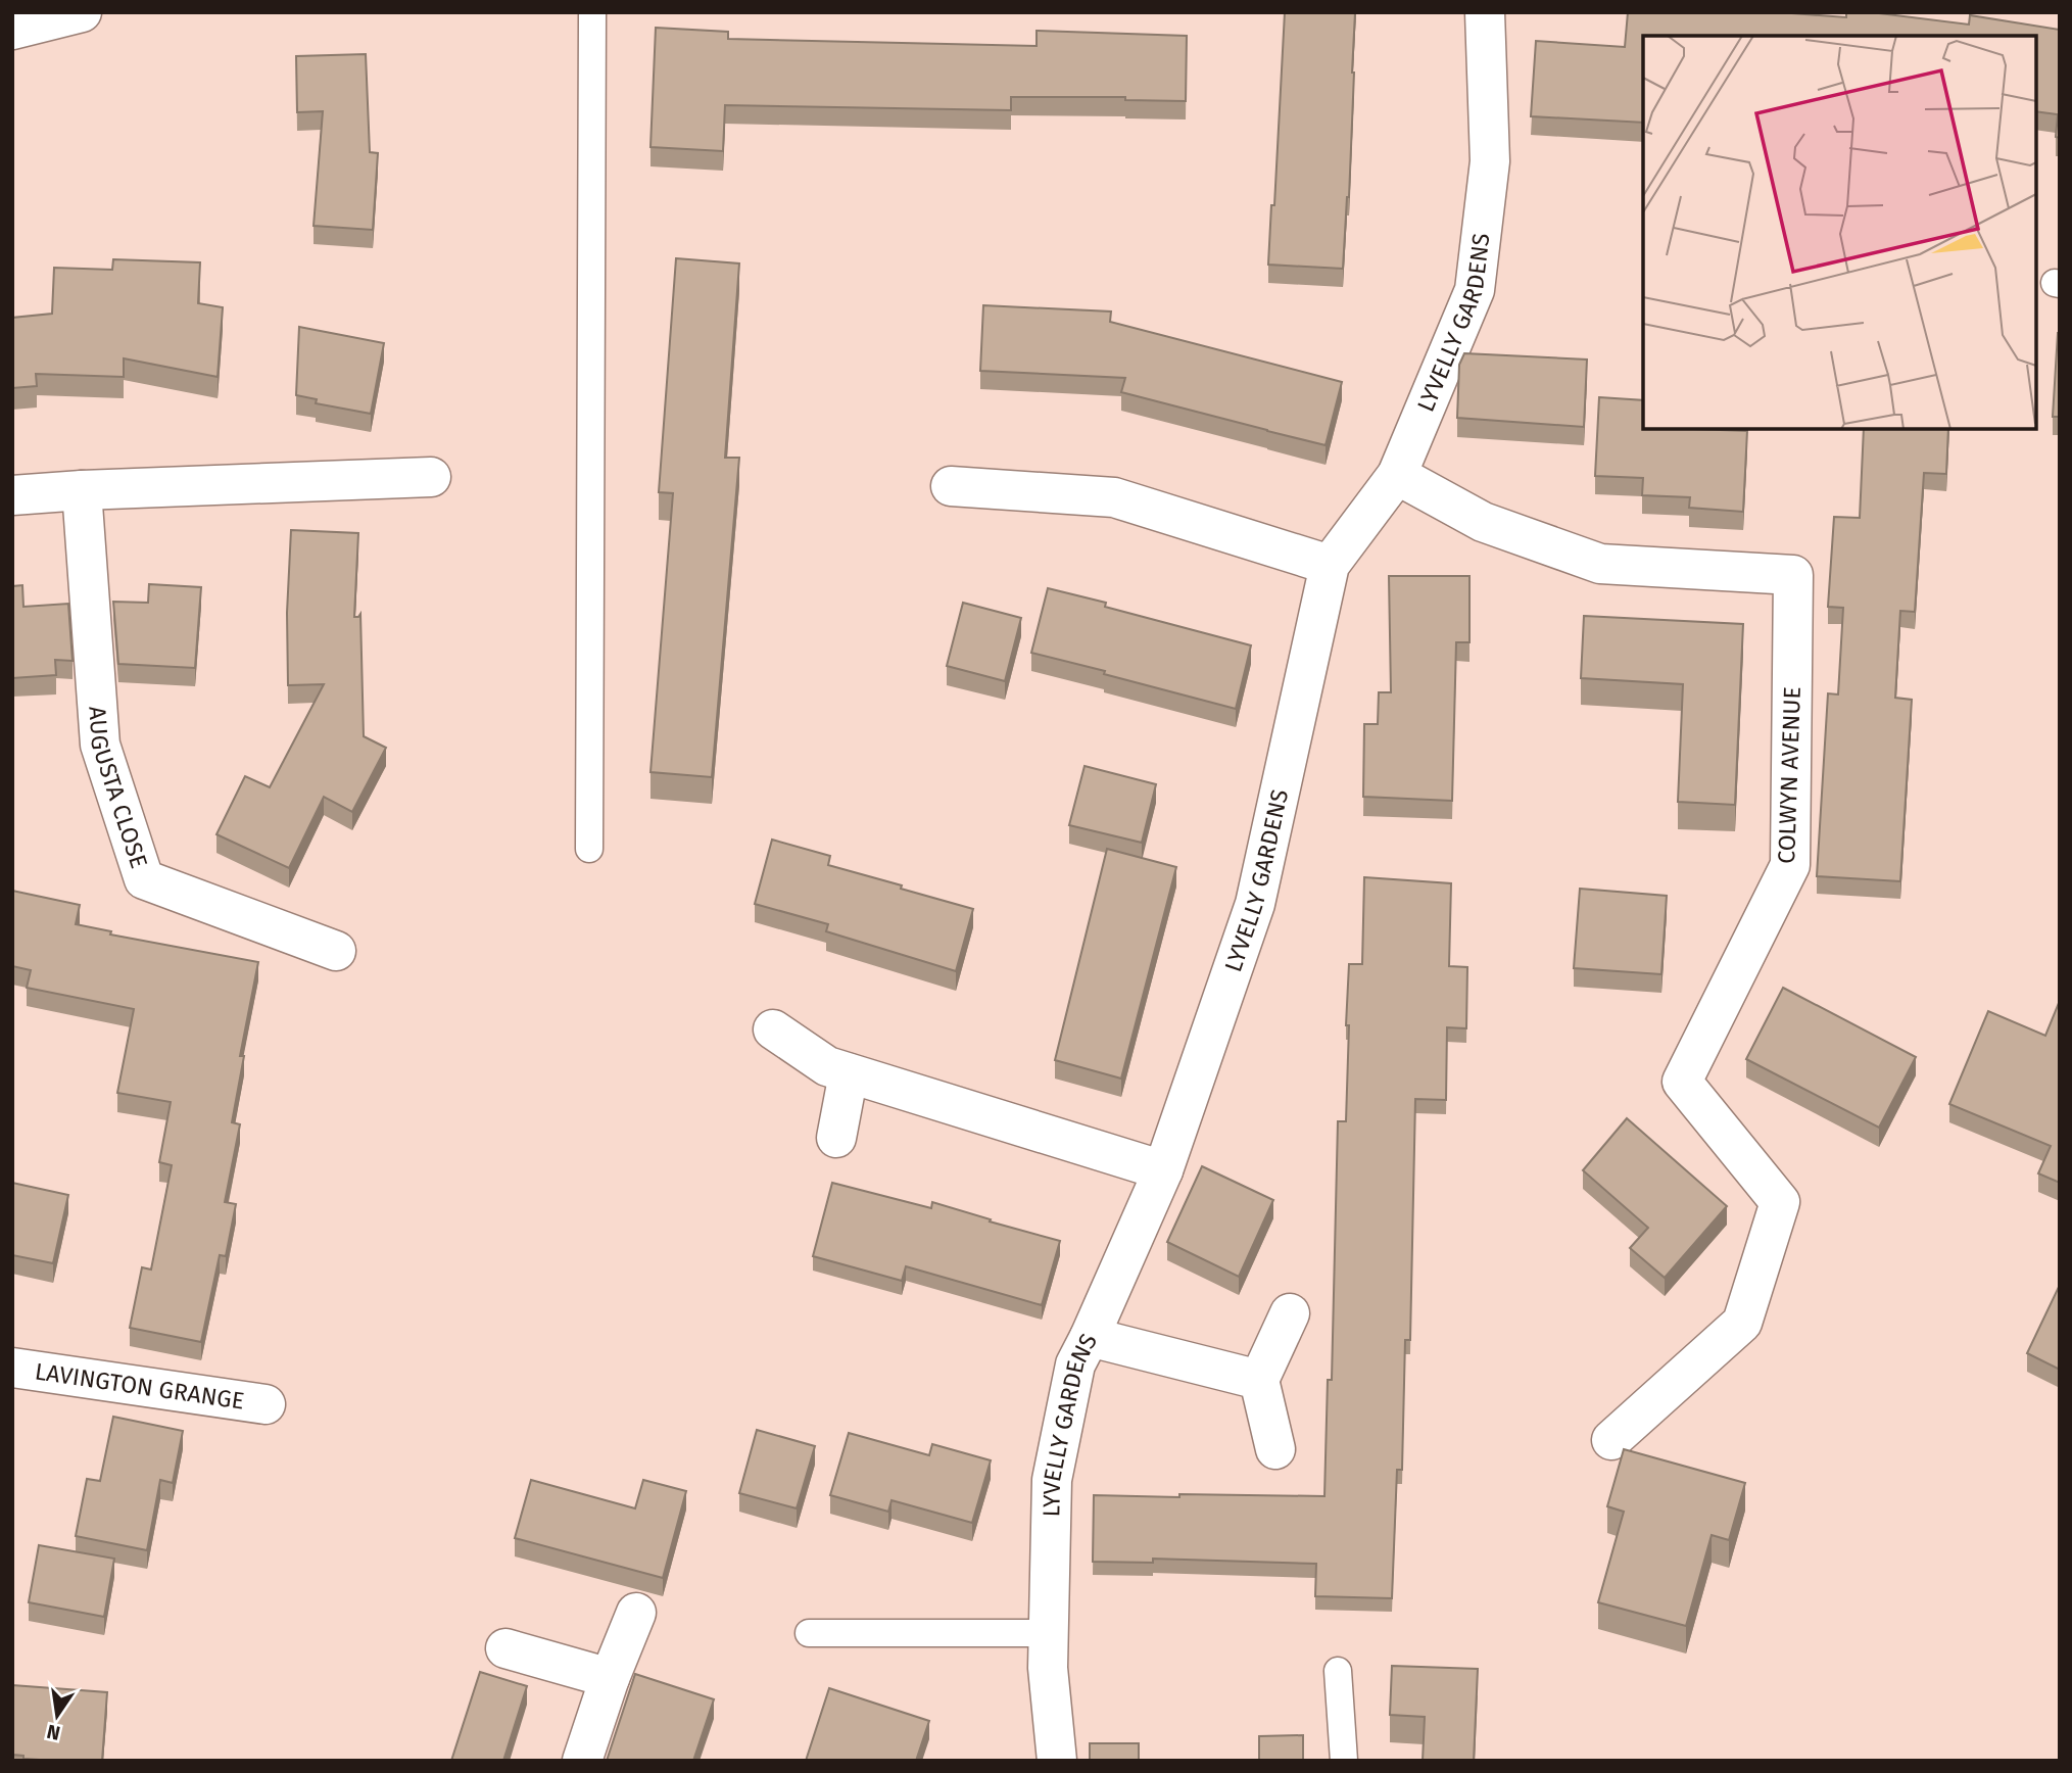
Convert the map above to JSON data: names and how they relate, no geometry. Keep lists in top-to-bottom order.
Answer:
{
  "streets": {
    "street": [
      "LYVELLY GARDENS",
      "COLWYN AVENUE",
      "AUGUSTA CLOSE",
      "LAVINGTON GRANGE"
    ]
  },
  "crossings": [
    ["LYVELLY GARDENS", "COLWYN AVENUE"]
  ],
  "north": "bottom"
}
